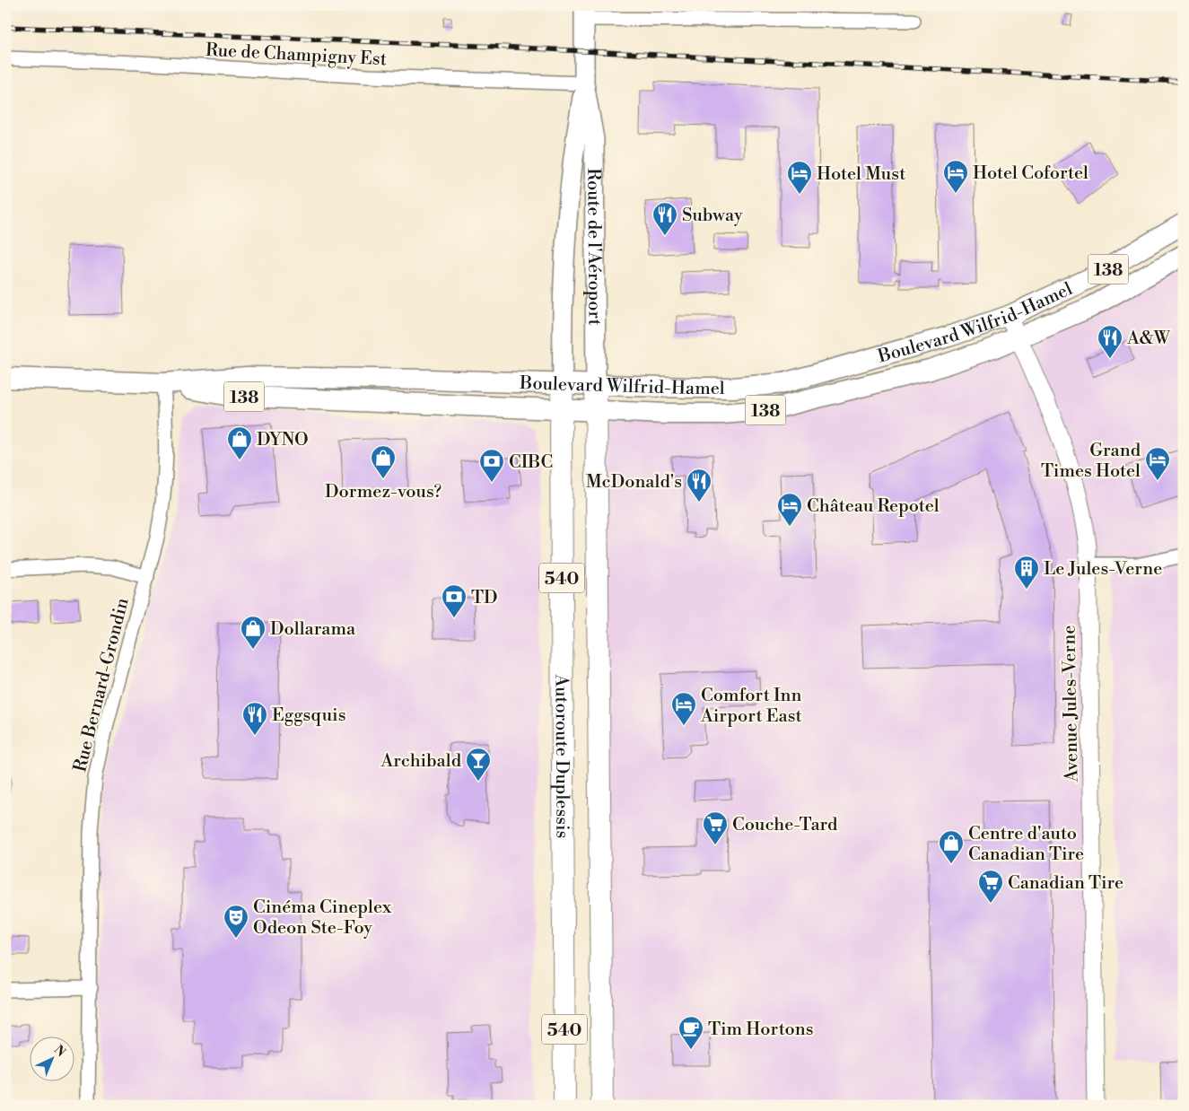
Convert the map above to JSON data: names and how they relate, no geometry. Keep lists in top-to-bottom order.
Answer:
{
  "streets": {
    "highway": ["Route de l'Aéroport", "540", "Autoroute Duplessis"],
    "main road": ["138", "Boulevard Wilfrid-Hamel"],
    "street": ["Rue de Champigny Est", "Rue Bernard-Grondin", "Avenue Jules-Verne"]
  },
  "crossings": [
    ["Rue de Champigny Est", "Route de l'Aéroport"],
    ["Route de l'Aéroport", "Boulevard Wilfrid-Hamel"],
    ["Route de l'Aéroport", "Autoroute Duplessis"],
    ["Boulevard Wilfrid-Hamel", "Rue Bernard-Grondin"],
    ["Boulevard Wilfrid-Hamel", "Avenue Jules-Verne"],
    ["Boulevard Wilfrid-Hamel", "Autoroute Duplessis"]
  ],
  "places": {
    "hotel": [
      "Hotel Cofortel",
      "Hotel Must",
      "Grand Times Hotel",
      "Château Repotel",
      "Comfort Inn Airport East"
    ],
    "restaurant": [
      "Subway",
      "A&W",
      "McDonald's",
      "Eggsquis"
    ],
    "shop": [
      "DYNO",
      "Dormez-vous?",
      "Dollarama",
      "Centre d'auto Canadian Tire"
    ],
    "bank": ["CIBC", "TD"],
    "building": ["Le Jules-Verne"],
    "bar": ["Archibald"],
    "supermarket": ["Couche-Tard", "Canadian Tire"],
    "theatre": ["Cinéma Cineplex Odeon Ste-Foy"],
    "cafe": ["Tim Hortons"]
  },
  "north": "top right"
}
